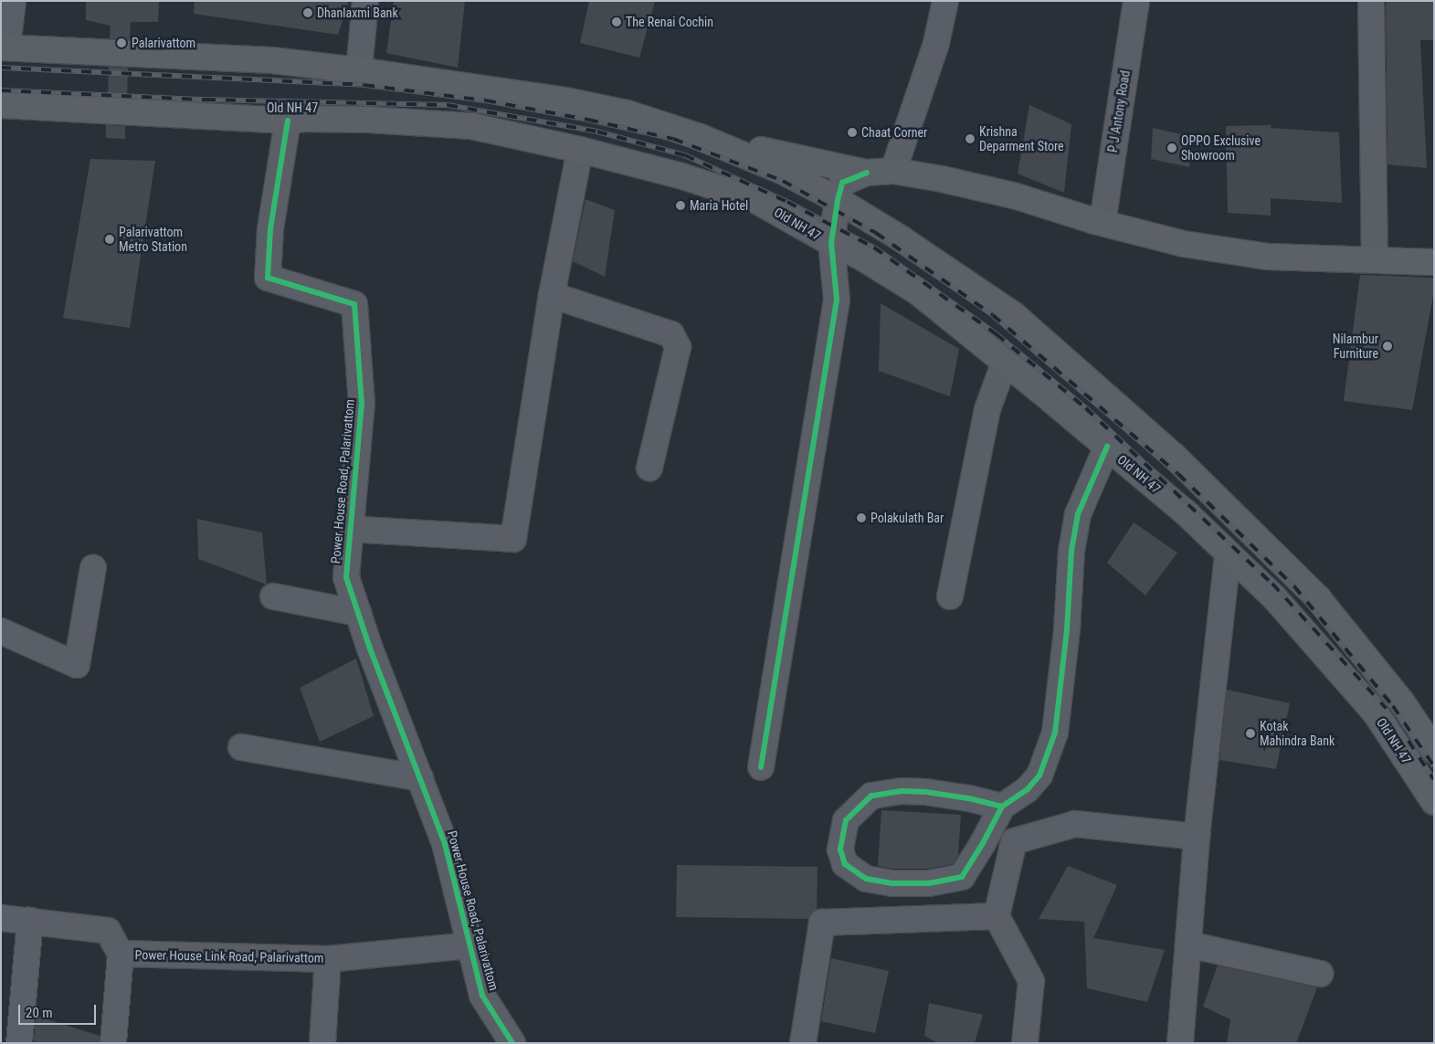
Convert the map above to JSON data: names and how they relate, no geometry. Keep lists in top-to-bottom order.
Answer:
{
  "streets": {
    "main road": ["Old NH 47"],
    "street": ["P J Antony Road", "Power House Road, Palarivattom", "Power House Link Road, Palarivattom"]
  },
  "crossings": [
    ["Old NH 47", "Power House Road, Palarivattom"],
    ["Power House Road, Palarivattom", "Power House Link Road, Palarivattom"]
  ],
  "places": [
    "Dhanlaxmi Bank",
    "The Renai Cochin",
    "Palarivattom",
    "Chaat Corner",
    "Krishna Deparment Store",
    "OPPO Exclusive Showroom",
    "Maria Hotel",
    "Palarivattom Metro Station",
    "Nilambur Furniture",
    "Polakulath Bar",
    "Kotak Mahindra Bank"
  ],
  "scale_bar": "20 m"
}
